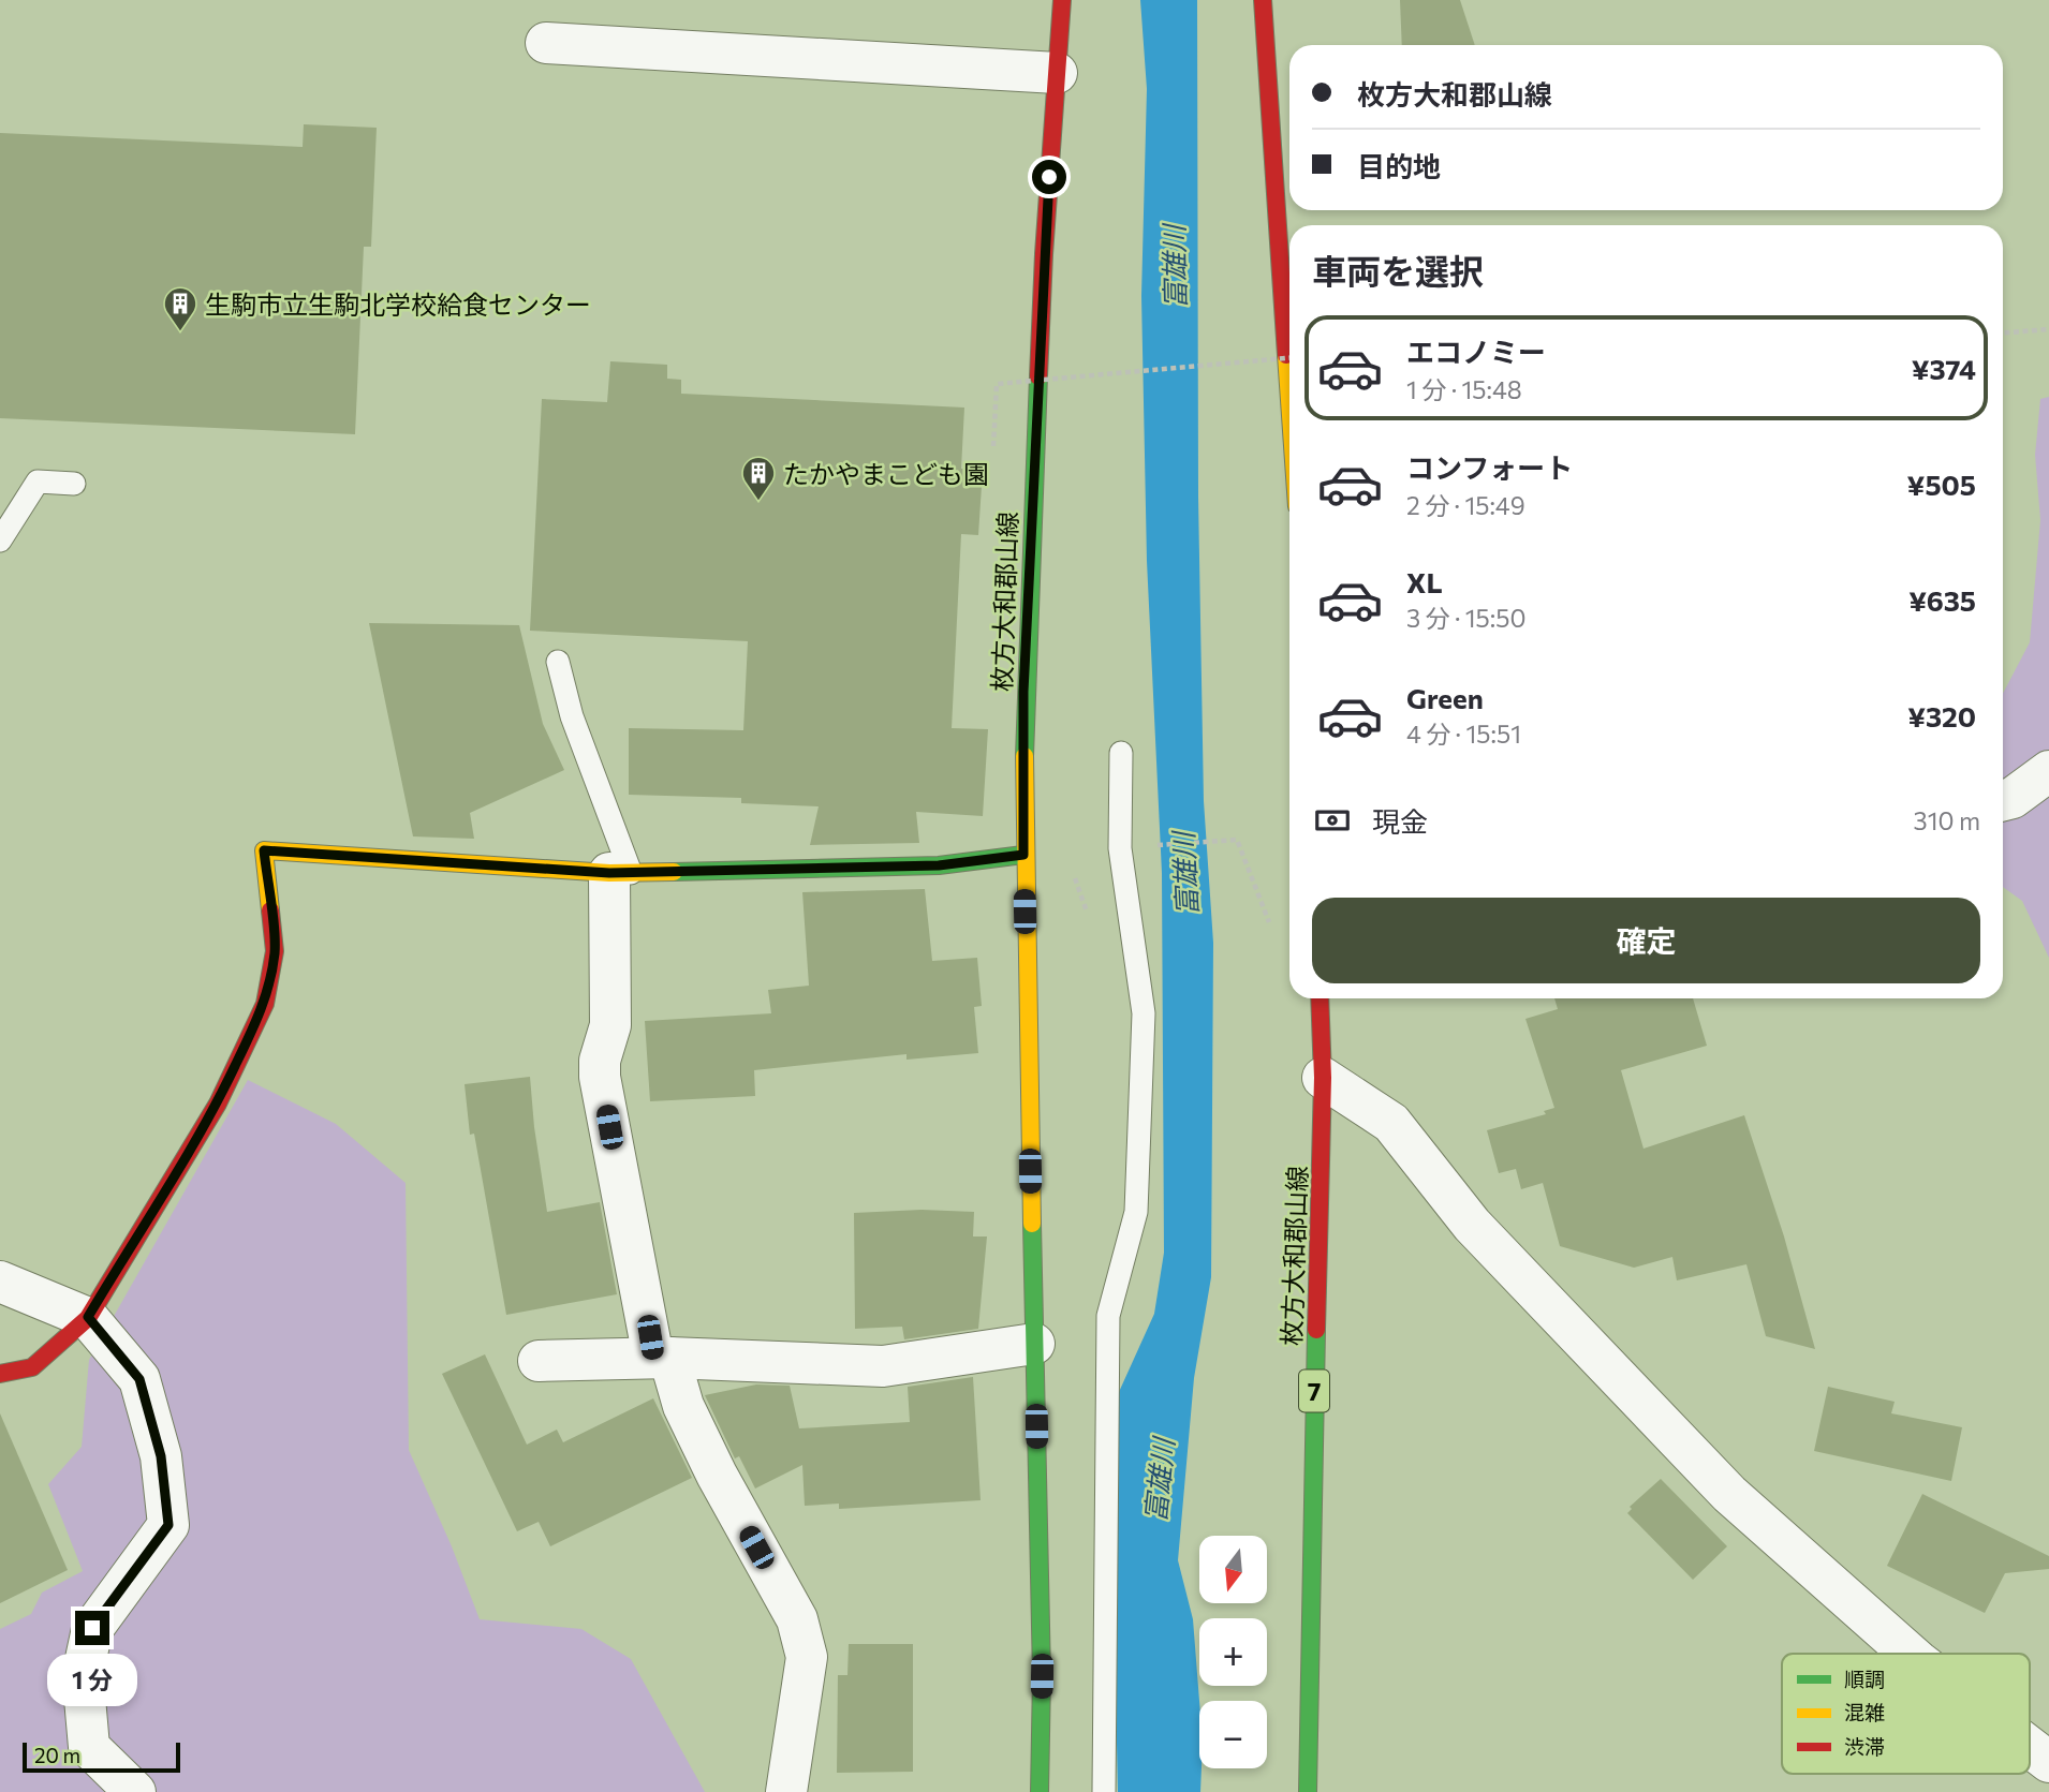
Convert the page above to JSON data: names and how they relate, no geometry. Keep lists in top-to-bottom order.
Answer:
{
  "streets": {
    "main road": ["枚方大和郡山線", "7"]
  },
  "water": ["富雄川"],
  "places": {
    "building": ["生駒市立生駒北学校給食センター", "たかやまこども園"]
  },
  "legend": ["順調", "混雑", "渋滞"],
  "scale_bar": "20 m",
  "north": "bottom",
  "page": {
    "banner": ["枚方大和郡山線", "目的地"],
    "heading": "車両を選択",
    "list": [
      {
        "name": "エコノミー",
        "note": "1 分 · 15:48",
        "value": "¥374"
      },
      {
        "name": "コンフォート",
        "note": "2 分 · 15:49",
        "value": "¥505"
      },
      {
        "name": "XL",
        "note": "3 分 · 15:50",
        "value": "¥635"
      },
      {
        "name": "Green",
        "note": "4 分 · 15:51",
        "value": "¥320"
      }
    ],
    "pay": ["現金", "310 m"],
    "buttons": "確定",
    "map_buttons": ["+", "−"],
    "bubble": "1 分",
    "scale": "20 m"
  }
}
